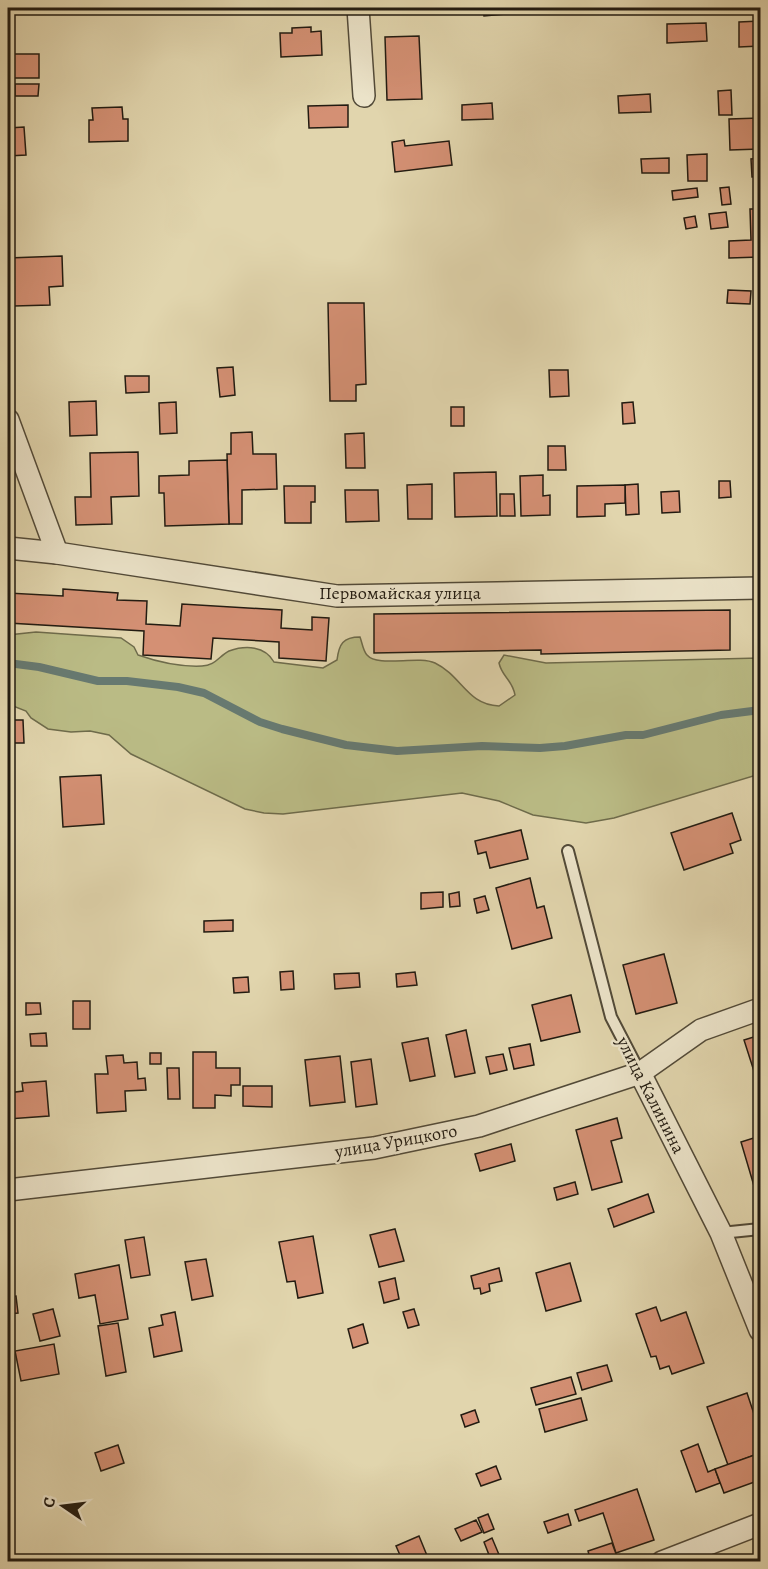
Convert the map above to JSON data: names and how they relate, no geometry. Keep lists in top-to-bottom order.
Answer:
{
  "streets": {
    "street": ["Первомайская улица", "улица Калинина", "улица Урицкого"]
  },
  "crossings": [
    ["улица Калинина", "улица Урицкого"]
  ],
  "north": "left"
}
